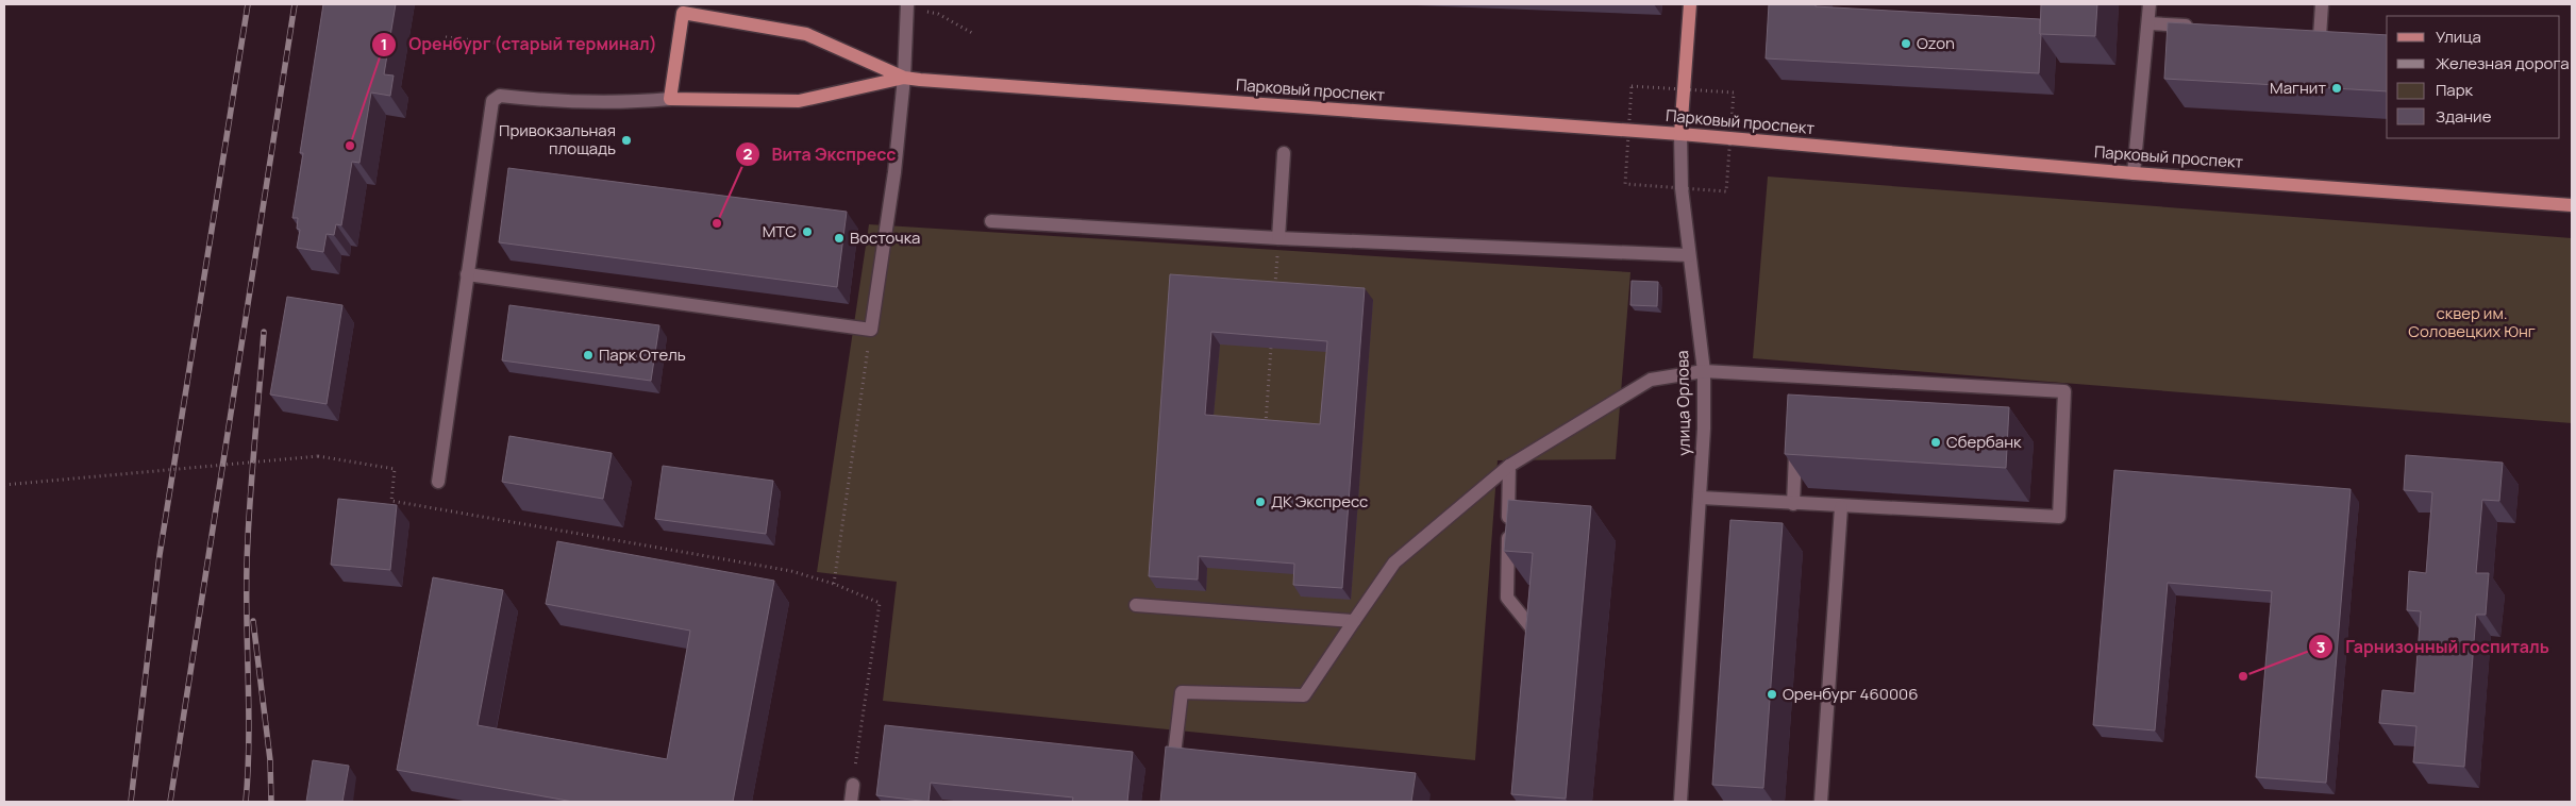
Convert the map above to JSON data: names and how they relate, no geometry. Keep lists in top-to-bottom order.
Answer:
{
  "streets": {
    "main road": ["Парковый проспект", "улица Орлова"]
  },
  "crossings": [
    ["Парковый проспект", "улица Орлова"]
  ],
  "parks": ["сквер им. Соловецких Юнг"],
  "places": [
    "Ozon",
    "Магнит",
    "Привокзальная площадь",
    "Оренбург (старый терминал)",
    "Вита Экспресс",
    "МТС",
    "Восточка",
    "Парк Отель",
    "Сбербанк",
    "ДК Экспресс",
    "Гарнизонный госпиталь",
    "Оренбург 460006"
  ],
  "legend": [
    "Улица",
    "Железная дорога",
    "Парк",
    "Здание"
  ]
}
